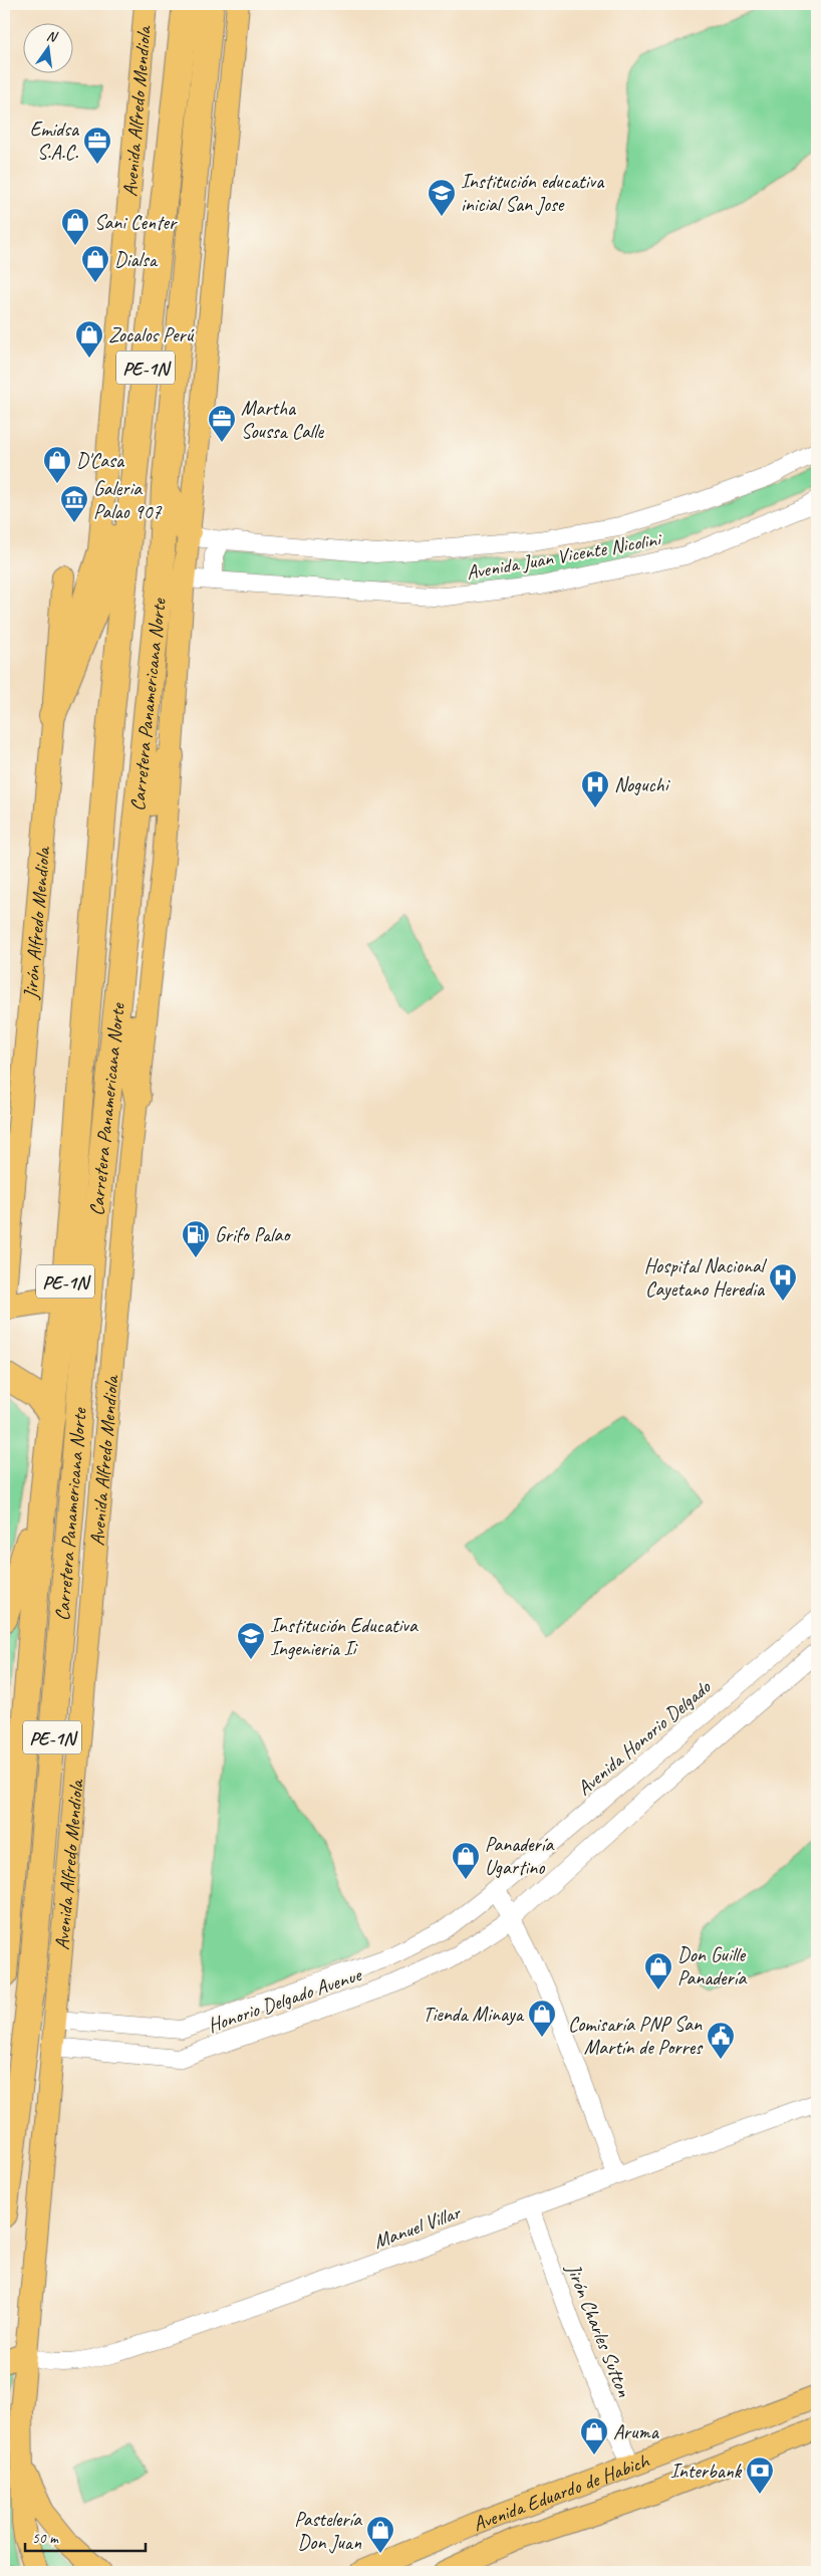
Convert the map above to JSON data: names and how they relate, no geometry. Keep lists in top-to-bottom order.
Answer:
{
  "streets": {
    "highway": ["PE-1N", "Carretera Panamericana Norte"],
    "main road": ["Avenida Alfredo Mendiola", "Jirón Alfredo Mendiola", "Avenida Eduardo de Habich"],
    "street": [
      "Avenida Juan Vicente Nicolini",
      "Avenida Honorio Delgado",
      "Honorio Delgado Avenue",
      "Manuel Villar",
      "Jirón Charles Sutton"
    ]
  },
  "crossings": [
    ["Avenida Alfredo Mendiola", "Jirón Alfredo Mendiola"],
    ["Avenida Alfredo Mendiola", "Honorio Delgado Avenue"],
    ["Avenida Alfredo Mendiola", "Manuel Villar"],
    ["Avenida Honorio Delgado", "Honorio Delgado Avenue"],
    ["Manuel Villar", "Jirón Charles Sutton"],
    ["Jirón Charles Sutton", "Avenida Eduardo de Habich"]
  ],
  "places": {
    "office": ["Emidsa S.A.C.", "Martha Soussa Calle"],
    "school or university": ["Institución educativa inicial San Jose", "Institución Educativa Ingenieria Ii"],
    "shop": [
      "Sani Center",
      "Dialsa",
      "Zocalos Perú",
      "D'Casa",
      "Panadería Ugartino",
      "Don Guille Panadería",
      "Tienda Minaya",
      "Aruma",
      "Pastelería Don Juan"
    ],
    "museum": ["Galeria Palao 907"],
    "hospital": ["Noguchi", "Hospital Nacional Cayetano Heredia"],
    "fuel station": ["Grifo Palao"],
    "public building": ["Comisaría PNP San Martín de Porres"],
    "bank": ["Interbank"]
  },
  "scale_bar": "50 m",
  "north": "top"
}
